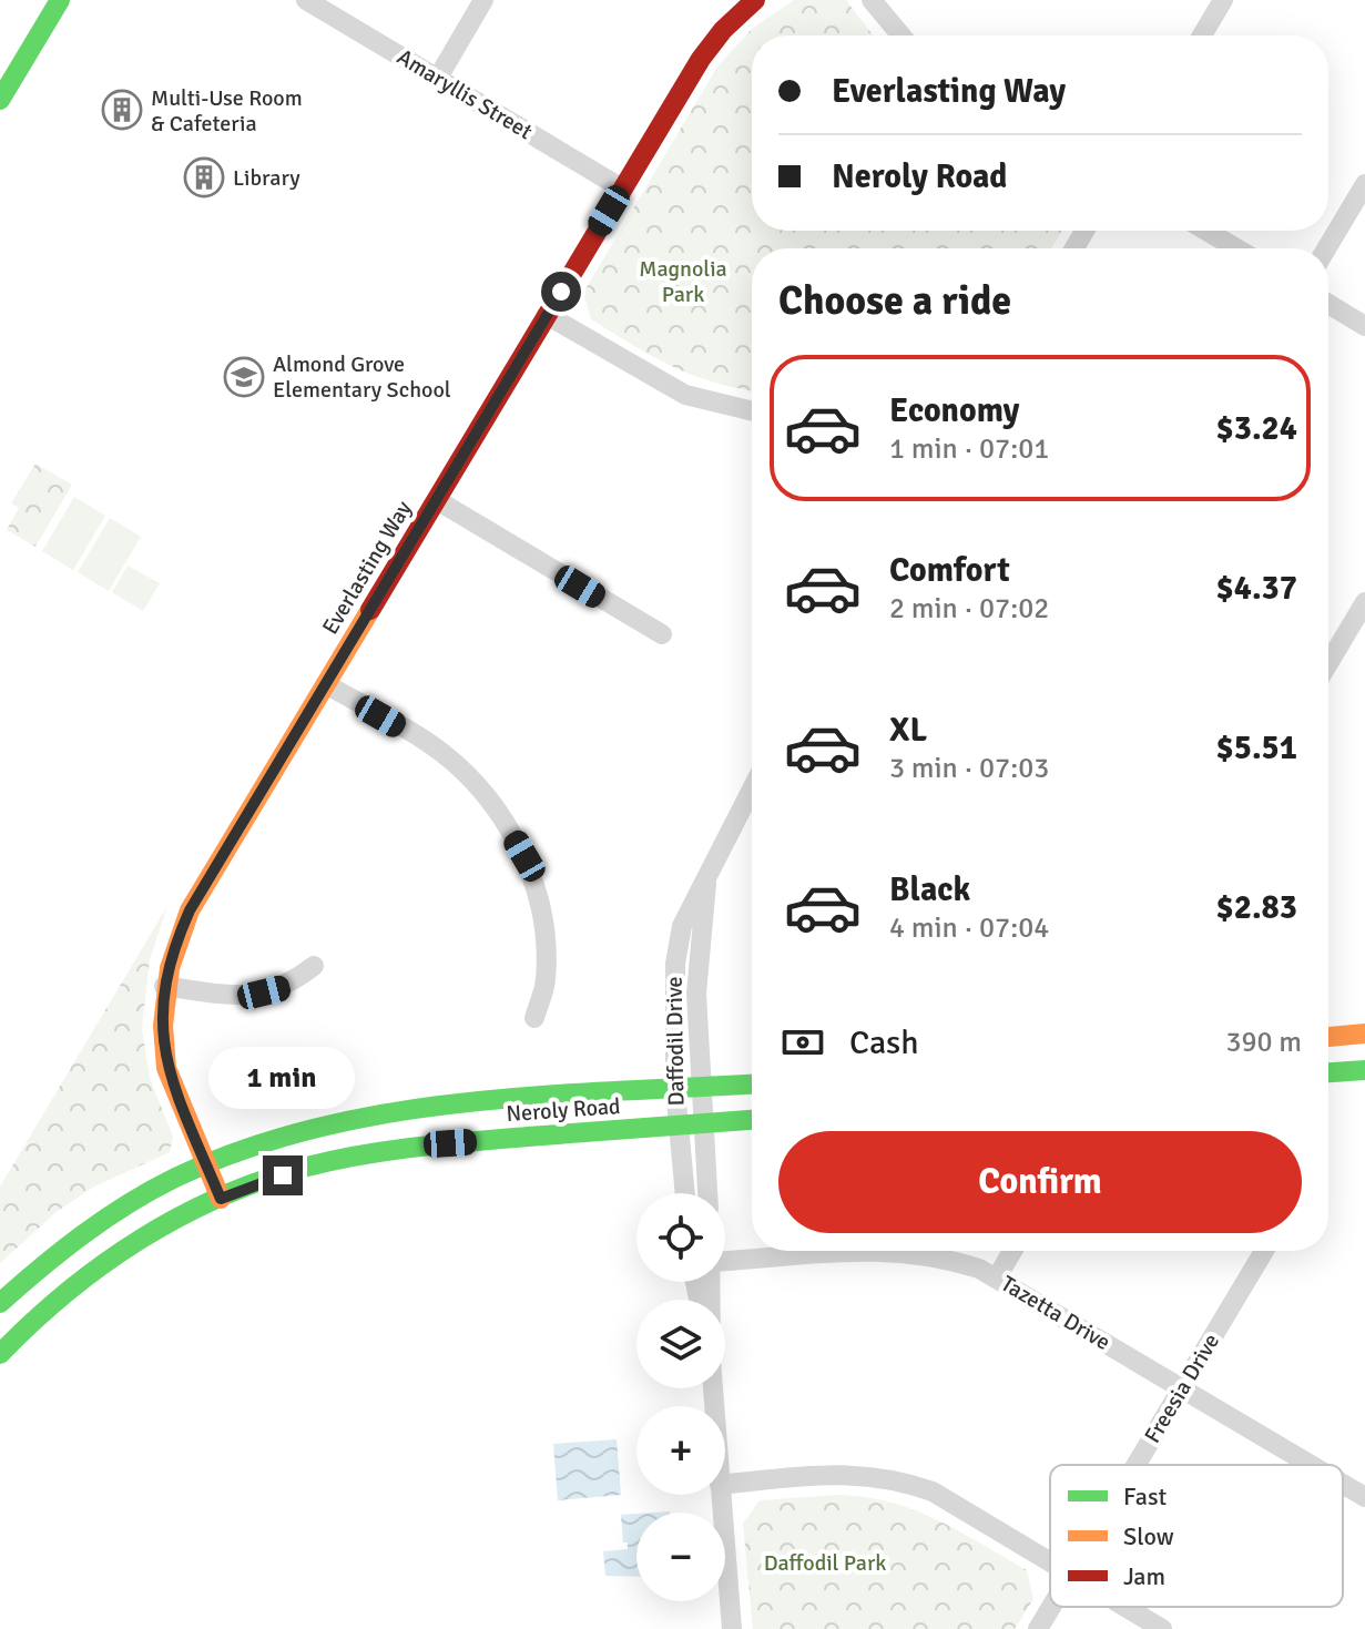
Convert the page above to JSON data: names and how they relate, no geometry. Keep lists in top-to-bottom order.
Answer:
{
  "streets": {
    "street": [
      "Amaryllis Street",
      "Everlasting Way",
      "Daffodil Drive",
      "Neroly Road",
      "Tazetta Drive",
      "Freesia Drive"
    ]
  },
  "crossings": [
    ["Amaryllis Street", "Everlasting Way"],
    ["Everlasting Way", "Neroly Road"],
    ["Daffodil Drive", "Neroly Road"],
    ["Tazetta Drive", "Freesia Drive"]
  ],
  "parks": ["Magnolia Park", "Daffodil Park"],
  "places": {
    "building": ["Multi-Use Room & Cafeteria", "Library"],
    "school or university": ["Almond Grove Elementary School"]
  },
  "legend": ["Fast", "Slow", "Jam"],
  "page": {
    "banner": ["Everlasting Way", "Neroly Road"],
    "heading": "Choose a ride",
    "list": [
      {
        "name": "Economy",
        "note": "1 min · 07:01",
        "value": "$3.24"
      },
      {
        "name": "Comfort",
        "note": "2 min · 07:02",
        "value": "$4.37"
      },
      {
        "name": "XL",
        "note": "3 min · 07:03",
        "value": "$5.51"
      },
      {
        "name": "Black",
        "note": "4 min · 07:04",
        "value": "$2.83"
      }
    ],
    "pay": ["Cash", "390 m"],
    "bubble": "1 min",
    "buttons": "Confirm",
    "map_buttons": ["+", "−"]
  }
}
